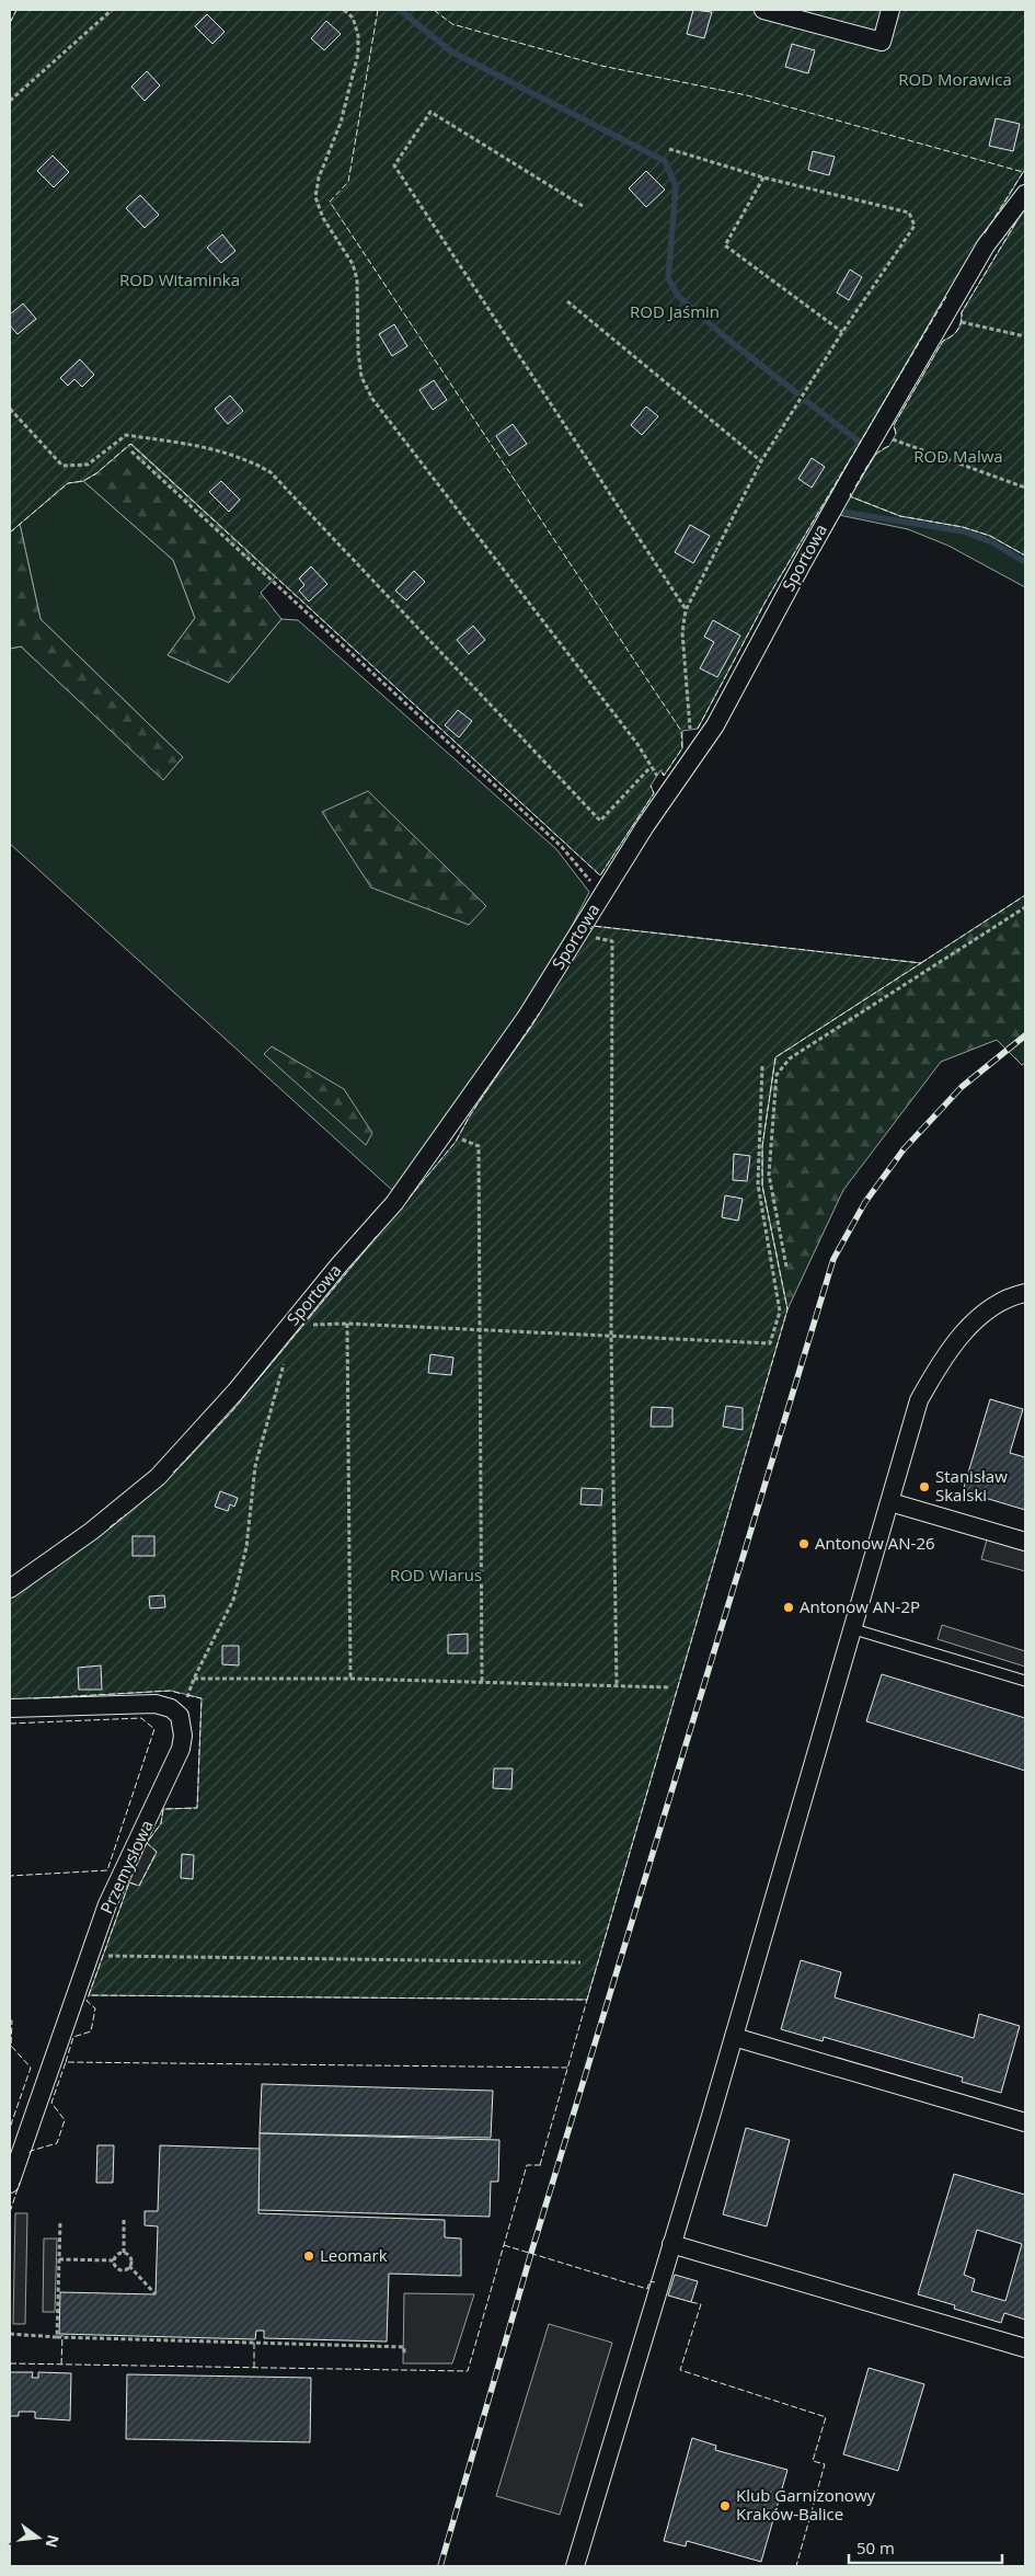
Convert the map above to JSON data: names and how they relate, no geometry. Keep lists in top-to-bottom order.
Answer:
{
  "streets": {
    "street": ["Sportowa", "Przemysłowa"]
  },
  "parks": [
    "ROD Morawica",
    "ROD Witaminka",
    "ROD Jaśmin",
    "ROD Malwa",
    "ROD Wiarus"
  ],
  "places": [
    "Stanisław Skalski",
    "Antonow AN-26",
    "Antonow AN-2P",
    "Leomark",
    "Klub Garnizonowy Kraków-Balice"
  ],
  "scale_bar": "50 m",
  "north": "right"
}
